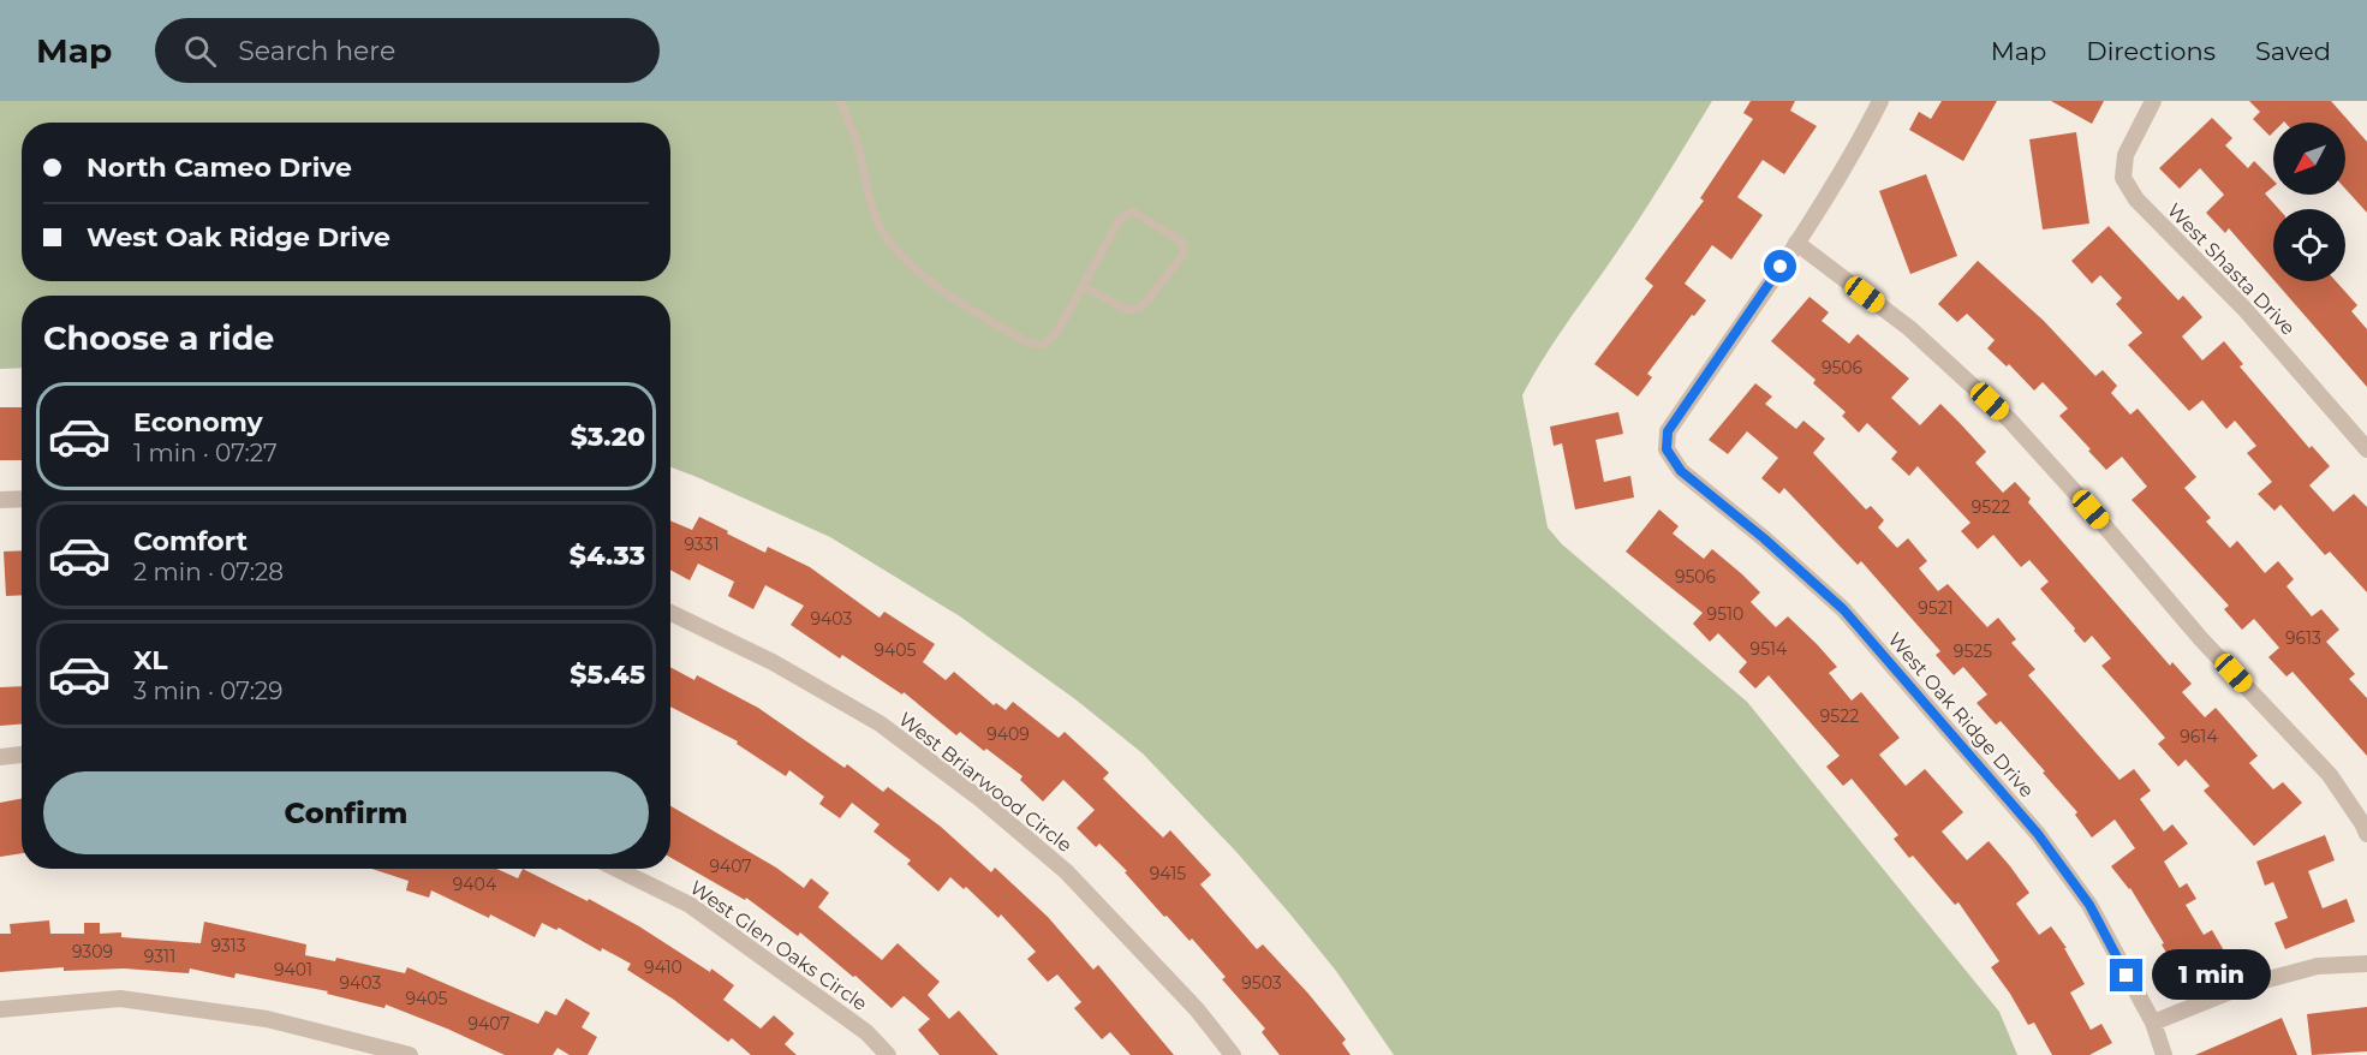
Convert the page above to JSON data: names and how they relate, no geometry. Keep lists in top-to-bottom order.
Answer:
{
  "streets": {
    "street": [
      "West Shasta Drive",
      "West Oak Ridge Drive",
      "West Briarwood Circle",
      "West Glen Oaks Circle"
    ]
  },
  "house_numbers": [
    "9506",
    "9522",
    "9331",
    "9506",
    "9521",
    "9510",
    "9403",
    "9613",
    "9514",
    "9405",
    "9525",
    "9522",
    "9409",
    "9614",
    "9407",
    "9415",
    "9404",
    "9313",
    "9309",
    "9311",
    "9410",
    "9401",
    "9403",
    "9503",
    "9405",
    "9407"
  ],
  "north": "bottom left",
  "page": {
    "header": "Map",
    "search": "Search here",
    "nav": ["Map", "Directions", "Saved"],
    "banner": ["North Cameo Drive", "West Oak Ridge Drive"],
    "heading": "Choose a ride",
    "list": [
      {
        "name": "Economy",
        "note": "1 min · 07:27",
        "value": "$3.20"
      },
      {
        "name": "Comfort",
        "note": "2 min · 07:28",
        "value": "$4.33"
      },
      {
        "name": "XL",
        "note": "3 min · 07:29",
        "value": "$5.45"
      }
    ],
    "buttons": "Confirm",
    "bubble": "1 min"
  }
}
